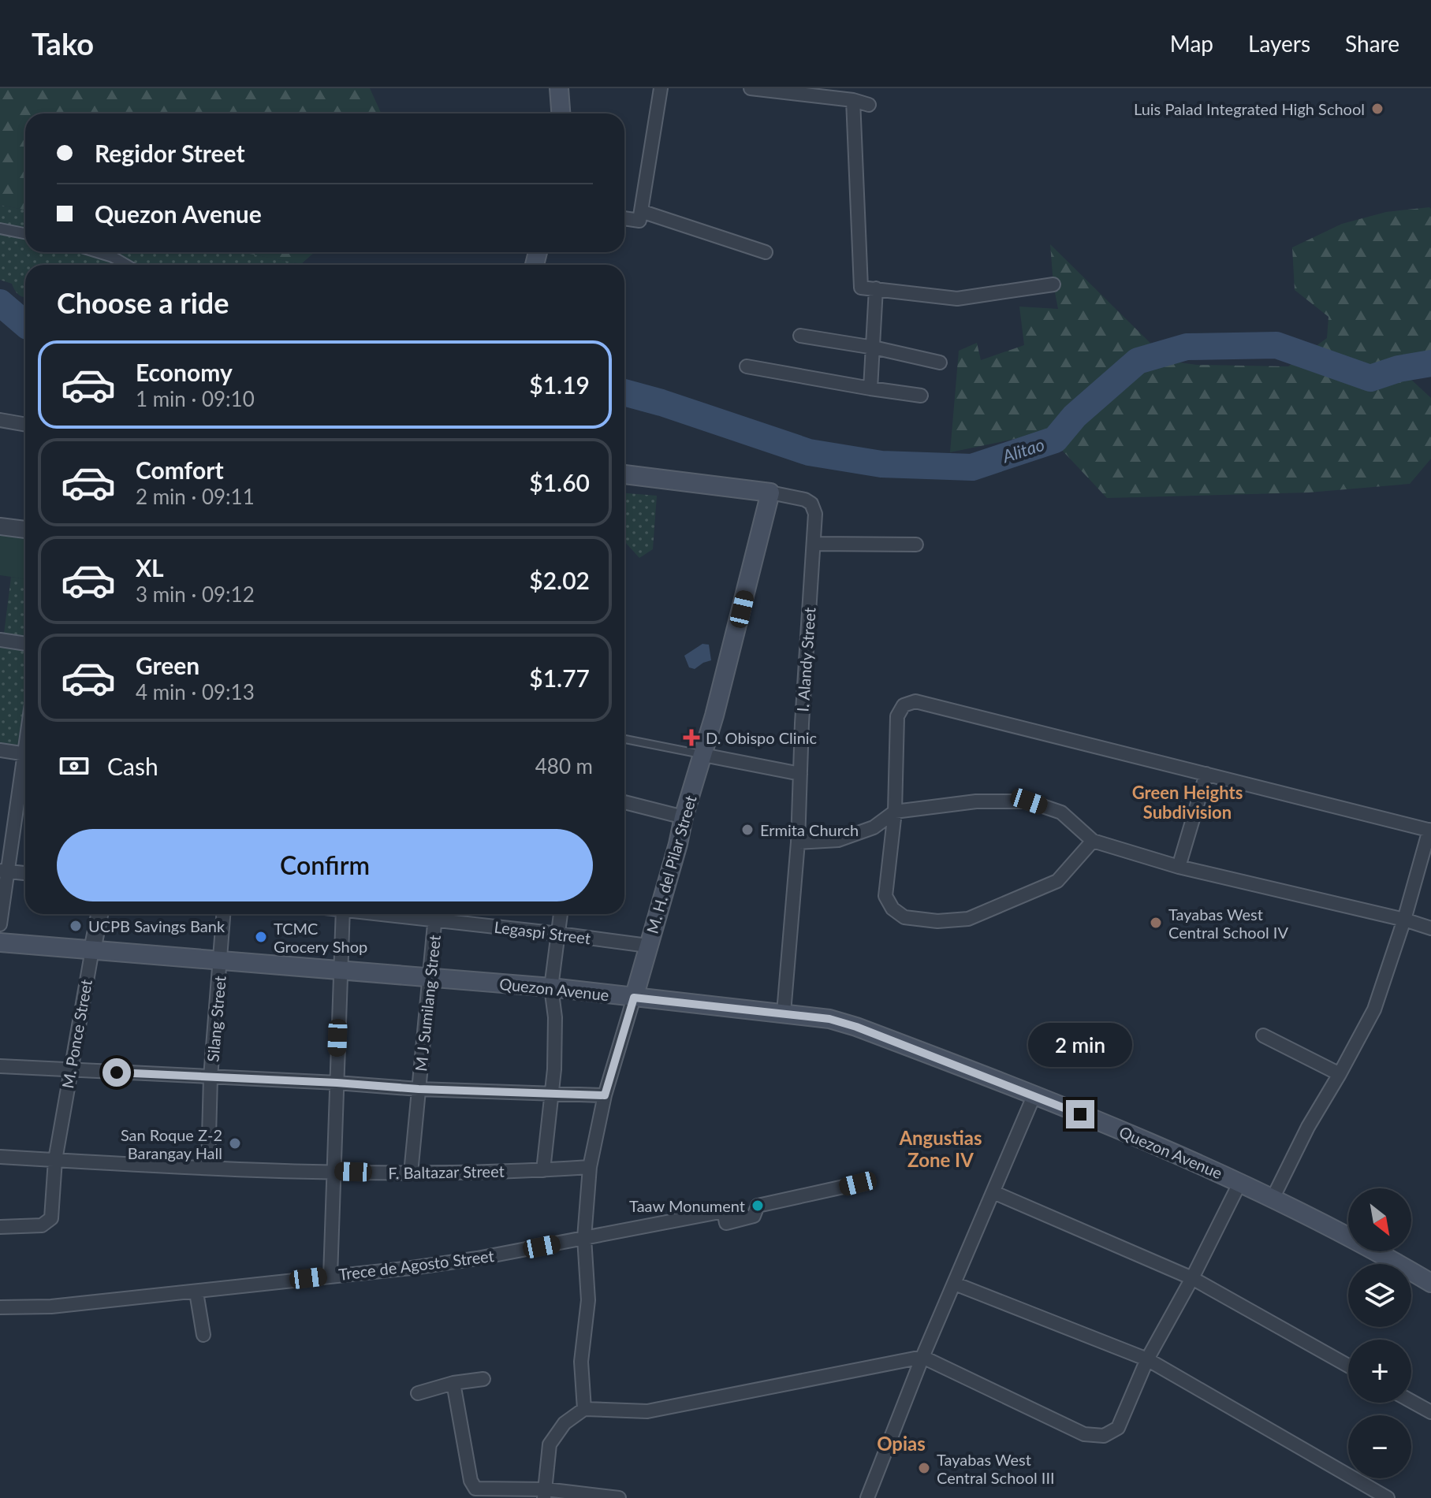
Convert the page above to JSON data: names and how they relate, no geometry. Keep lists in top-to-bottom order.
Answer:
{
  "streets": {
    "main road": ["M. H. del Pilar Street", "Quezon Avenue"],
    "street": [
      "I. Alandy Street",
      "Legaspi Street",
      "M J Sumilang Street",
      "Silang Street",
      "M. Ponce Street",
      "F. Baltazar Street",
      "Trece de Agosto Street"
    ]
  },
  "crossings": [
    ["I. Alandy Street", "M. H. del Pilar Street"],
    ["I. Alandy Street", "Quezon Avenue"],
    ["M. H. del Pilar Street", "Legaspi Street"],
    ["M. H. del Pilar Street", "Quezon Avenue"],
    ["M. H. del Pilar Street", "F. Baltazar Street"],
    ["M. H. del Pilar Street", "Trece de Agosto Street"],
    ["Quezon Avenue", "M J Sumilang Street"],
    ["Quezon Avenue", "Silang Street"],
    ["Quezon Avenue", "M. Ponce Street"],
    ["M J Sumilang Street", "F. Baltazar Street"],
    ["Silang Street", "F. Baltazar Street"],
    ["M. Ponce Street", "F. Baltazar Street"]
  ],
  "districts": ["Green Heights Subdivision", "Angustias Zone IV", "Opias"],
  "water": ["Alitao"],
  "places": {
    "other": [
      "Luis Palad Integrated High School",
      "Ermita Church",
      "Tayabas West Central School IV",
      "UCPB Savings Bank",
      "TCMC Grocery Shop",
      "San Roque Z-2 Barangay Hall",
      "Taaw Monument",
      "Tayabas West Central School III"
    ],
    "health": ["D. Obispo Clinic"]
  },
  "north": "bottom right",
  "page": {
    "header": "Tako",
    "nav": ["Map", "Layers", "Share"],
    "banner": ["Regidor Street", "Quezon Avenue"],
    "heading": "Choose a ride",
    "list": [
      {
        "name": "Economy",
        "note": "1 min · 09:10",
        "value": "$1.19"
      },
      {
        "name": "Comfort",
        "note": "2 min · 09:11",
        "value": "$1.60"
      },
      {
        "name": "XL",
        "note": "3 min · 09:12",
        "value": "$2.02"
      },
      {
        "name": "Green",
        "note": "4 min · 09:13",
        "value": "$1.77"
      }
    ],
    "pay": ["Cash", "480 m"],
    "buttons": "Confirm",
    "bubble": "2 min",
    "map_buttons": ["+", "−"]
  }
}
